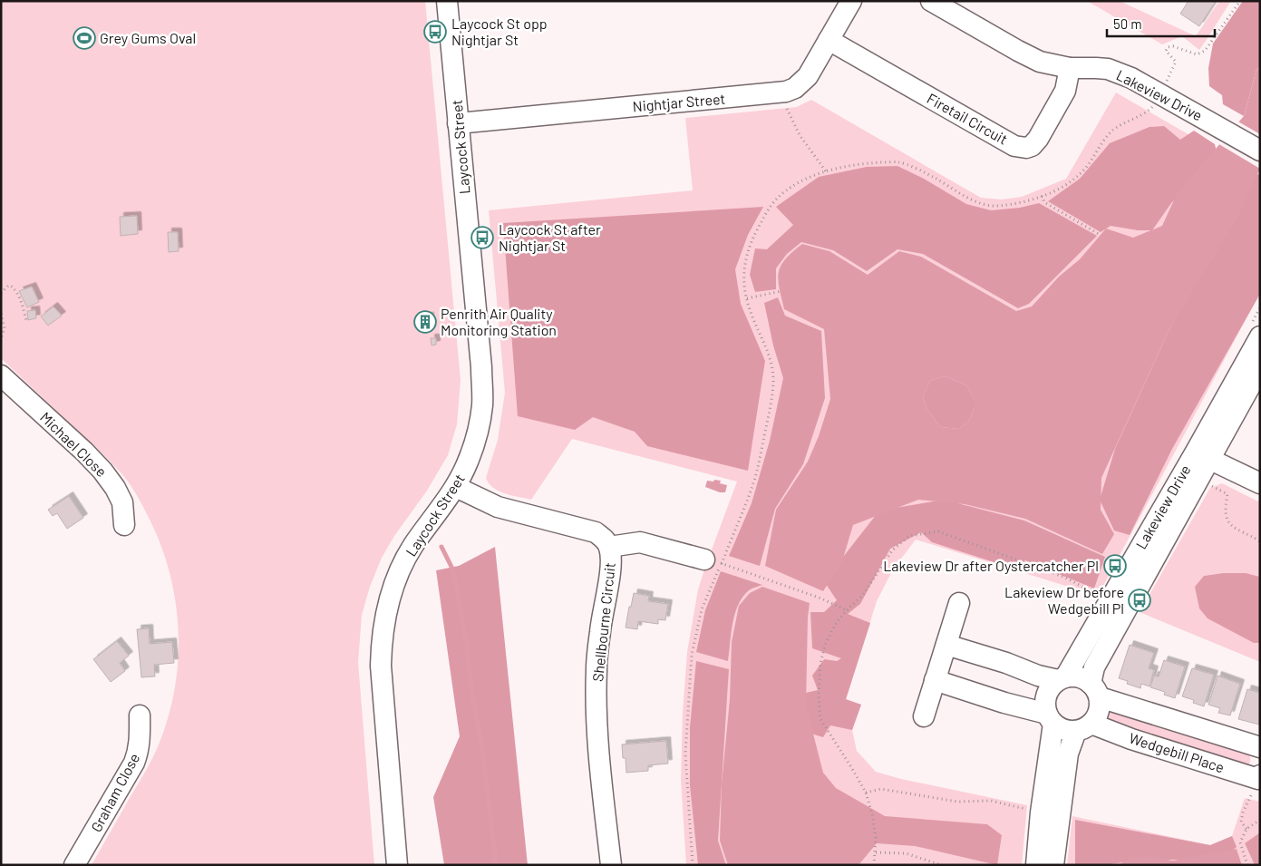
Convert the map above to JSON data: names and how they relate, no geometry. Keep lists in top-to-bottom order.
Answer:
{
  "streets": {
    "street": [
      "Lakeview Drive",
      "Nightjar Street",
      "Firetail Circuit",
      "Laycock Street",
      "Michael Close",
      "Shellbourne Circuit",
      "Wedgebill Place",
      "Graham Close"
    ]
  },
  "crossings": [
    ["Lakeview Drive", "Firetail Circuit"],
    ["Lakeview Drive", "Wedgebill Place"],
    ["Nightjar Street", "Firetail Circuit"],
    ["Nightjar Street", "Laycock Street"],
    ["Laycock Street", "Shellbourne Circuit"]
  ],
  "places": {
    "bus stop": [
      "Laycock St opp Nightjar St",
      "Laycock St after Nightjar St",
      "Lakeview Dr after Oystercatcher Pl",
      "Lakeview Dr before Wedgebill Pl"
    ],
    "sports": ["Grey Gums Oval"],
    "building": ["Penrith Air Quality Monitoring Station"]
  },
  "scale_bar": "50 m"
}
